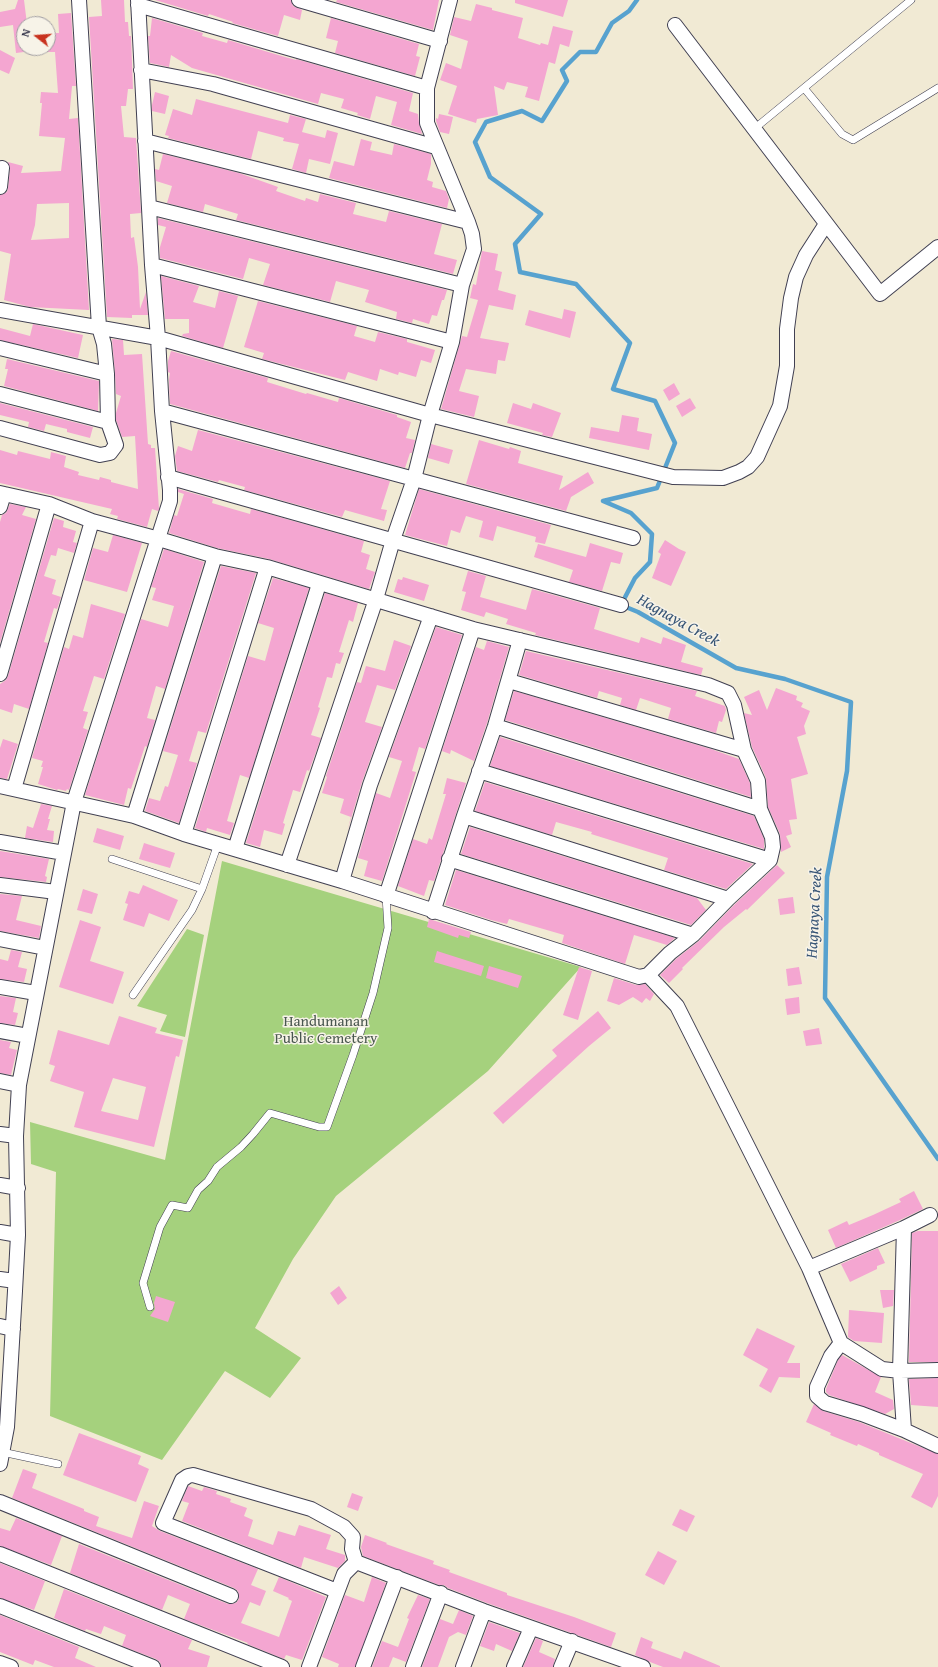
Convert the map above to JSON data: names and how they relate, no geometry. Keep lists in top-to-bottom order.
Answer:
{
  "water": ["Hagnaya Creek"],
  "parks": ["Handumanan Public Cemetery"],
  "north": "left"
}
